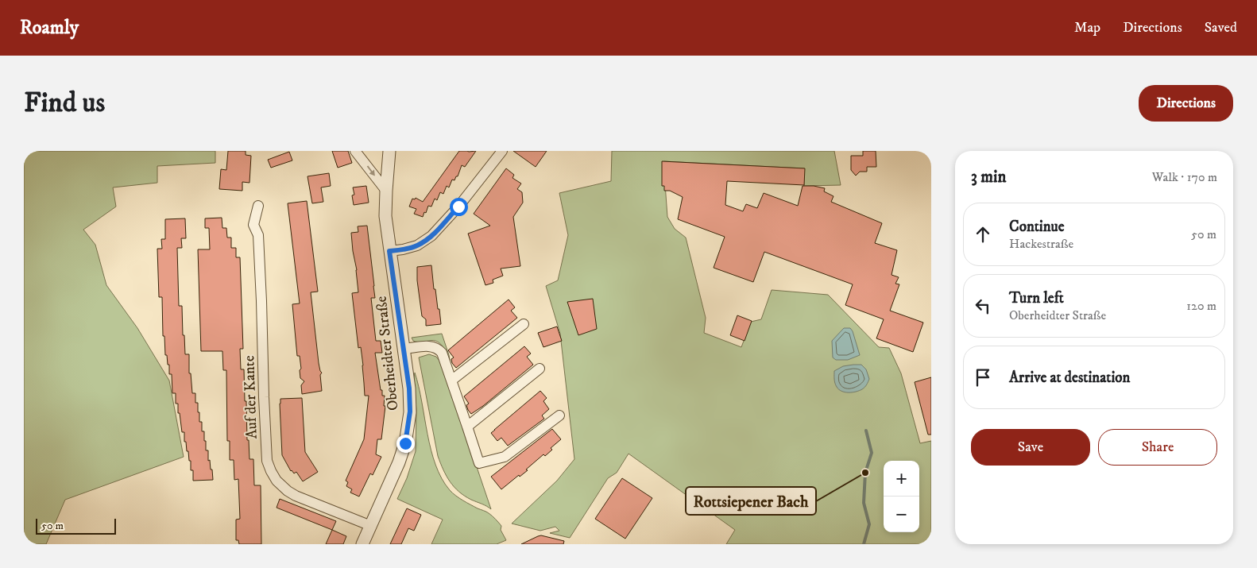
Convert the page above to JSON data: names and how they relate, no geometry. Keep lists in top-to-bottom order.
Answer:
{
  "streets": {
    "street": ["Oberheidter Straße", "Auf der Kante"]
  },
  "crossings": [
    ["Oberheidter Straße", "Auf der Kante"]
  ],
  "places": ["Rottsiepener Bach"],
  "scale_bar": "50 m",
  "page": {
    "header": "Roamly",
    "nav": ["Map", "Directions", "Saved"],
    "buttons": [
      "Directions",
      ["Save", "Share"]
    ],
    "title": "Find us",
    "heading": ["3 min", "Walk · 170 m"],
    "list": [
      ["Continue", "Hackestraße", "50 m"],
      ["Turn left", "Oberheidter Straße", "120 m"],
      "Arrive at destination"
    ],
    "map_buttons": ["+", "−"],
    "scale": "50 m"
  }
}
